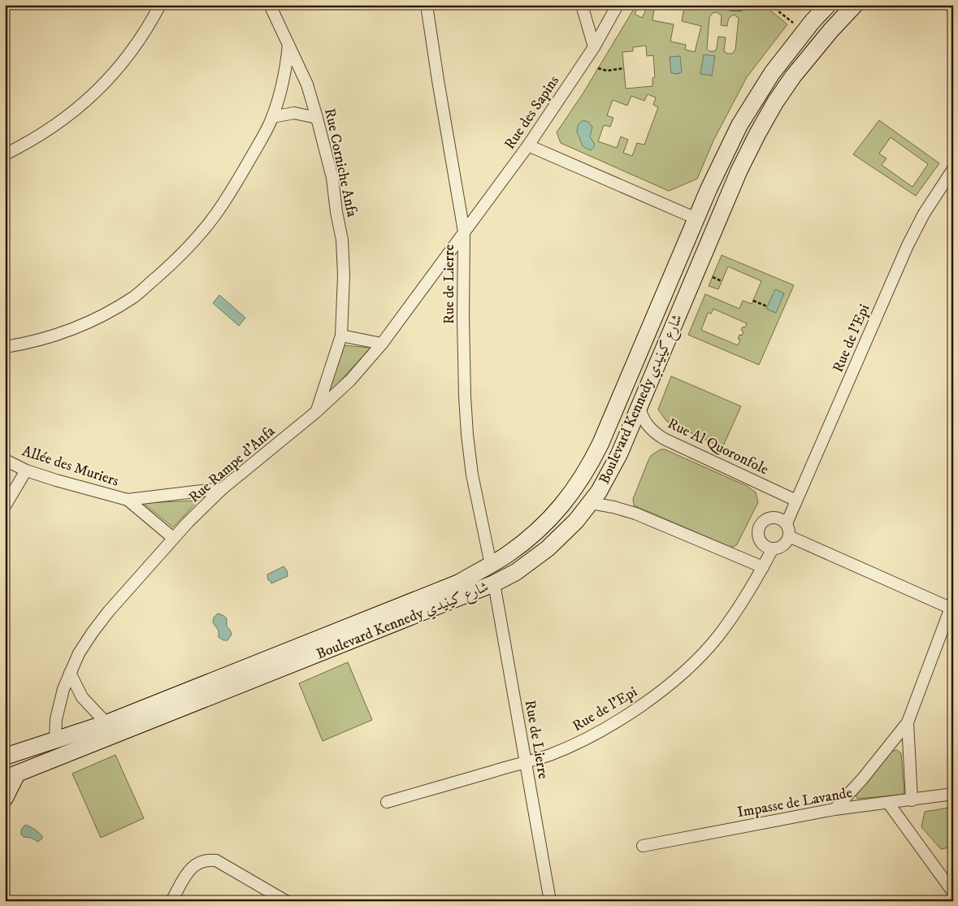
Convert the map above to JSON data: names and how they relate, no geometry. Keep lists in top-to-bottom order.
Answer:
{
  "streets": {
    "main road": ["Boulevard Kennedy شارع كينيدي"],
    "street": [
      "Rue des Sapins",
      "Rue Corniche Anfa",
      "Rue de Lierre",
      "Rue de l'Epi",
      "Rue Al Quoronfole",
      "Rue Rampe d'Anfa",
      "Allée des Muriers",
      "Impasse de Lavande"
    ]
  },
  "crossings": [
    ["Rue des Sapins", "Rue de Lierre"],
    ["Rue des Sapins", "Rue Rampe d'Anfa"],
    ["Rue Corniche Anfa", "Rue Rampe d'Anfa"],
    ["Rue de Lierre", "Rue de l'Epi"],
    ["Rue de Lierre", "Boulevard Kennedy شارع كينيدي"],
    ["Rue de Lierre", "Rue Rampe d'Anfa"],
    ["Rue de l'Epi", "Rue Al Quoronfole"],
    ["Boulevard Kennedy شارع كينيدي", "Rue Al Quoronfole"],
    ["Boulevard Kennedy شارع كينيدي", "Rue Rampe d'Anfa"],
    ["Rue Rampe d'Anfa", "Allée des Muriers"]
  ]
}
